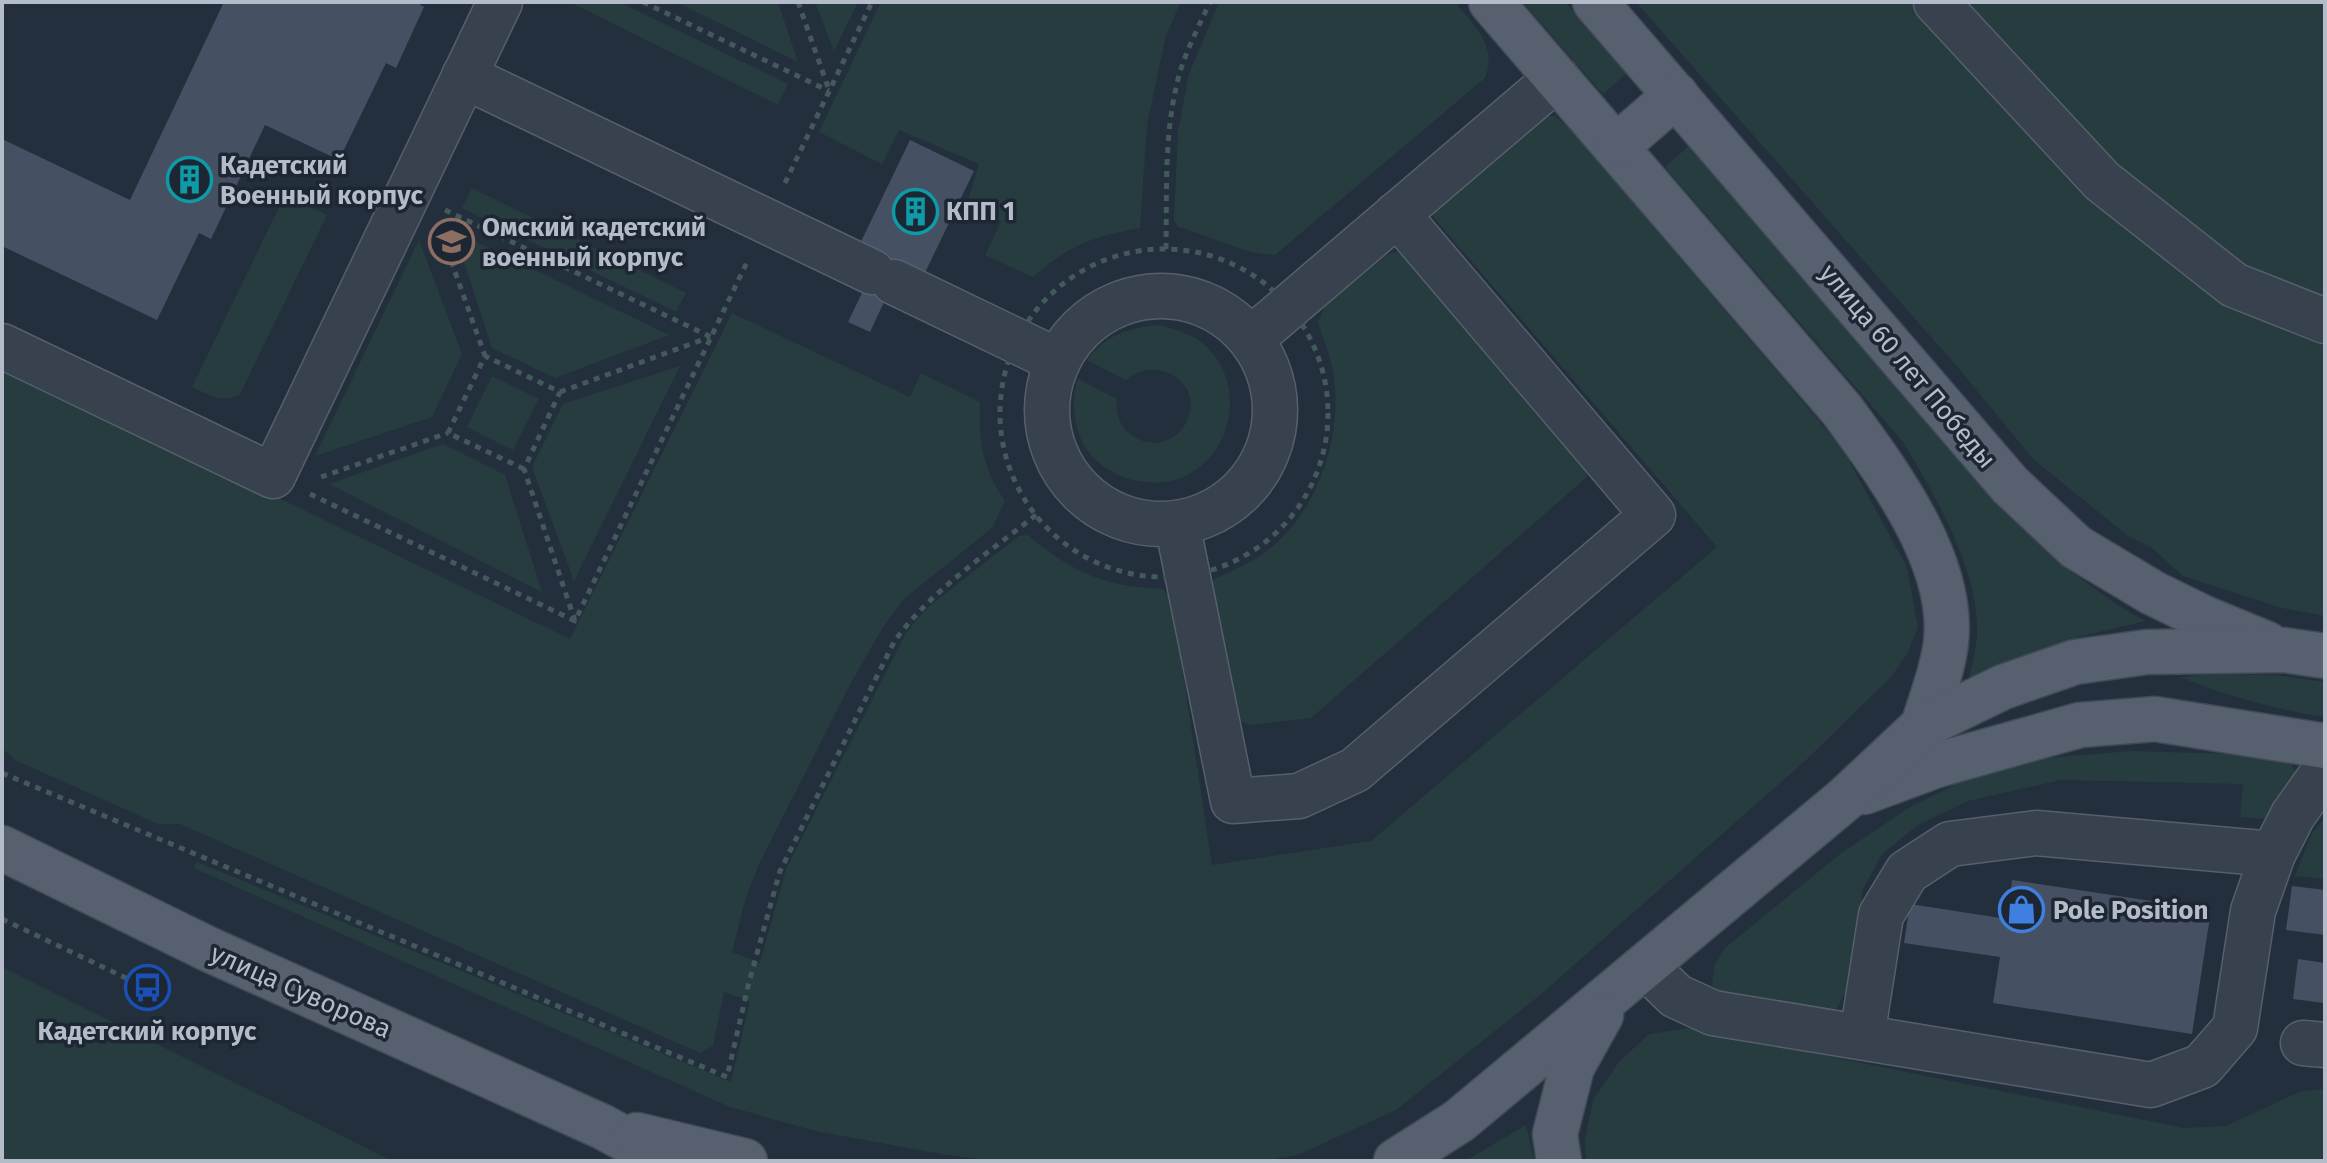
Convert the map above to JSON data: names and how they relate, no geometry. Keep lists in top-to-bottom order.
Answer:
{
  "streets": {
    "main road": ["улица 60 лет Победы", "улица Суворова"]
  },
  "places": {
    "building": ["Кадетский Военный корпус", "КПП 1"],
    "school or university": ["Омский кадетский военный корпус"],
    "shop": ["Pole Position"],
    "bus stop": ["Кадетский корпус"]
  }
}
